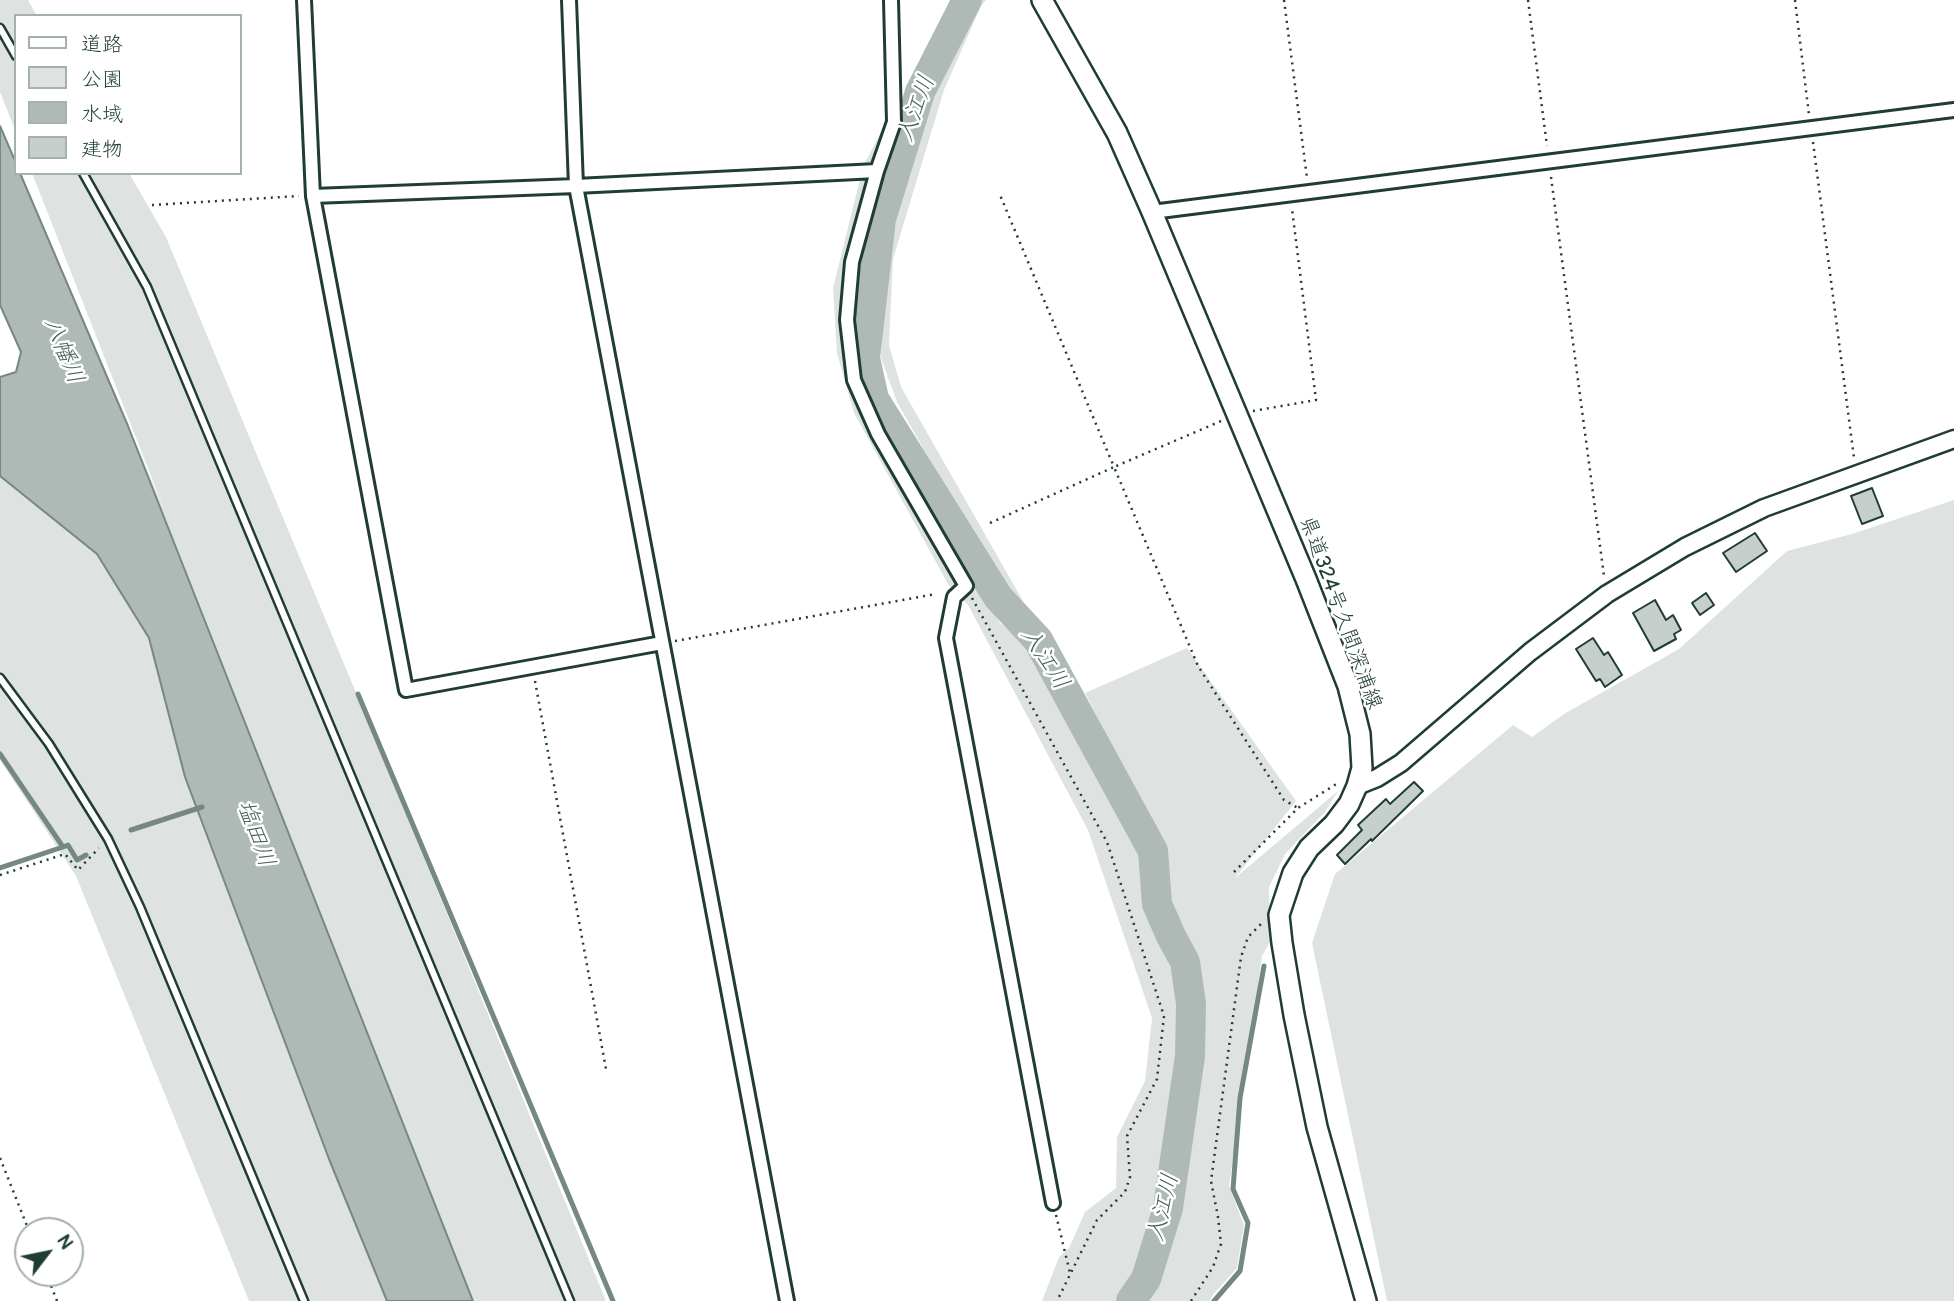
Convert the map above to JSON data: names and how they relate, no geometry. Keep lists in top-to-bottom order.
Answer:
{
  "streets": {
    "main road": ["県道324号久間深浦線"]
  },
  "water": ["入江川", "八幡川", "塩田川"],
  "legend": [
    "道路",
    "公園",
    "水域",
    "建物"
  ],
  "north": "top right"
}
